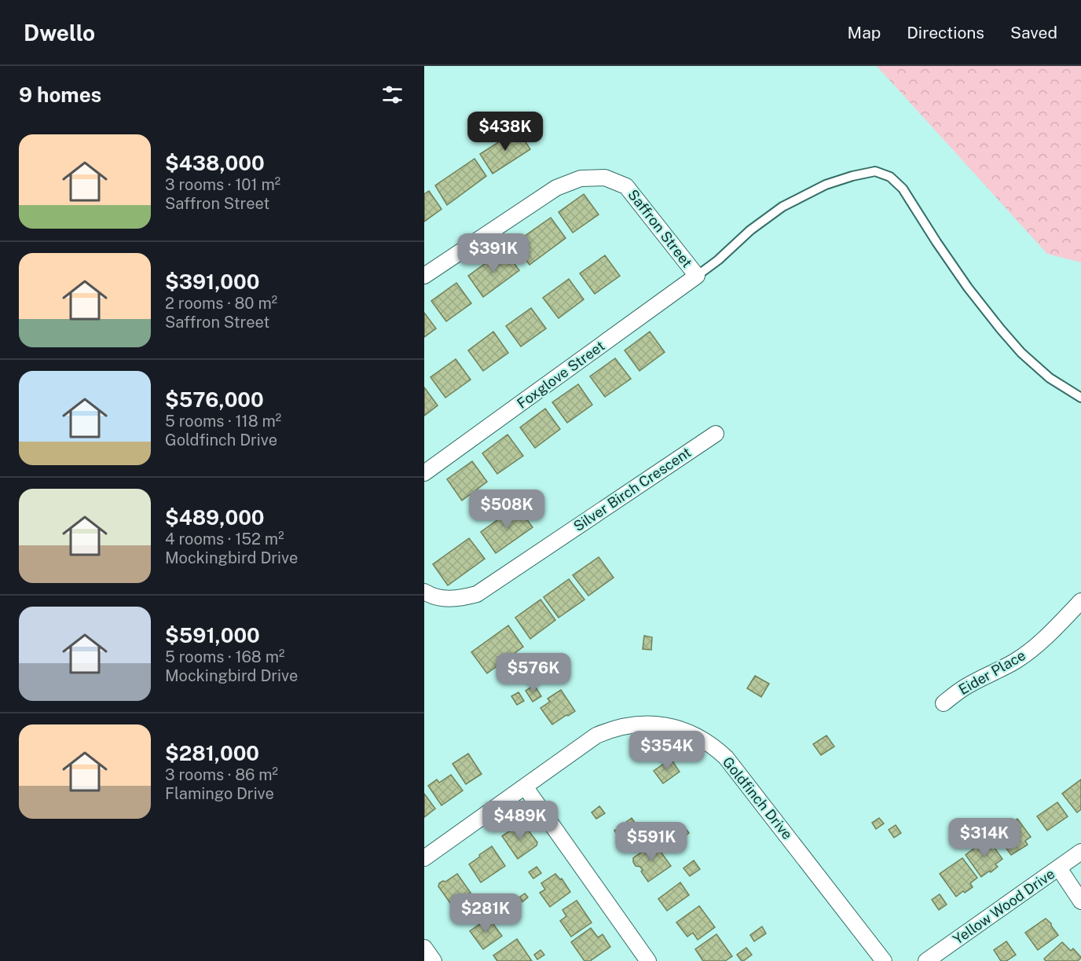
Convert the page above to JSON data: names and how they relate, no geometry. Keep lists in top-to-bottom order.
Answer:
{
  "streets": {
    "street": [
      "Saffron Street",
      "Foxglove Street",
      "Silver Birch Crescent",
      "Eider Place",
      "Goldfinch Drive",
      "Yellow Wood Drive"
    ]
  },
  "crossings": [
    ["Saffron Street", "Foxglove Street"]
  ],
  "page": {
    "header": "Dwello",
    "nav": ["Map", "Directions", "Saved"],
    "heading": "9 homes",
    "price": [
      "$438K",
      "$391K",
      "$508K",
      "$576K",
      "$354K",
      "$489K",
      "$314K",
      "$591K",
      "$281K"
    ],
    "list": [
      {
        "name": "$438,000",
        "note": "3 rooms · 101 m² · Saffron Street"
      },
      {
        "name": "$391,000",
        "note": "2 rooms · 80 m² · Saffron Street"
      },
      {
        "name": "$576,000",
        "note": "5 rooms · 118 m² · Goldfinch Drive"
      },
      {
        "name": "$489,000",
        "note": "4 rooms · 152 m² · Mockingbird Drive"
      },
      {
        "name": "$591,000",
        "note": "5 rooms · 168 m² · Mockingbird Drive"
      },
      {
        "name": "$281,000",
        "note": "3 rooms · 86 m² · Flamingo Drive"
      }
    ]
  }
}
